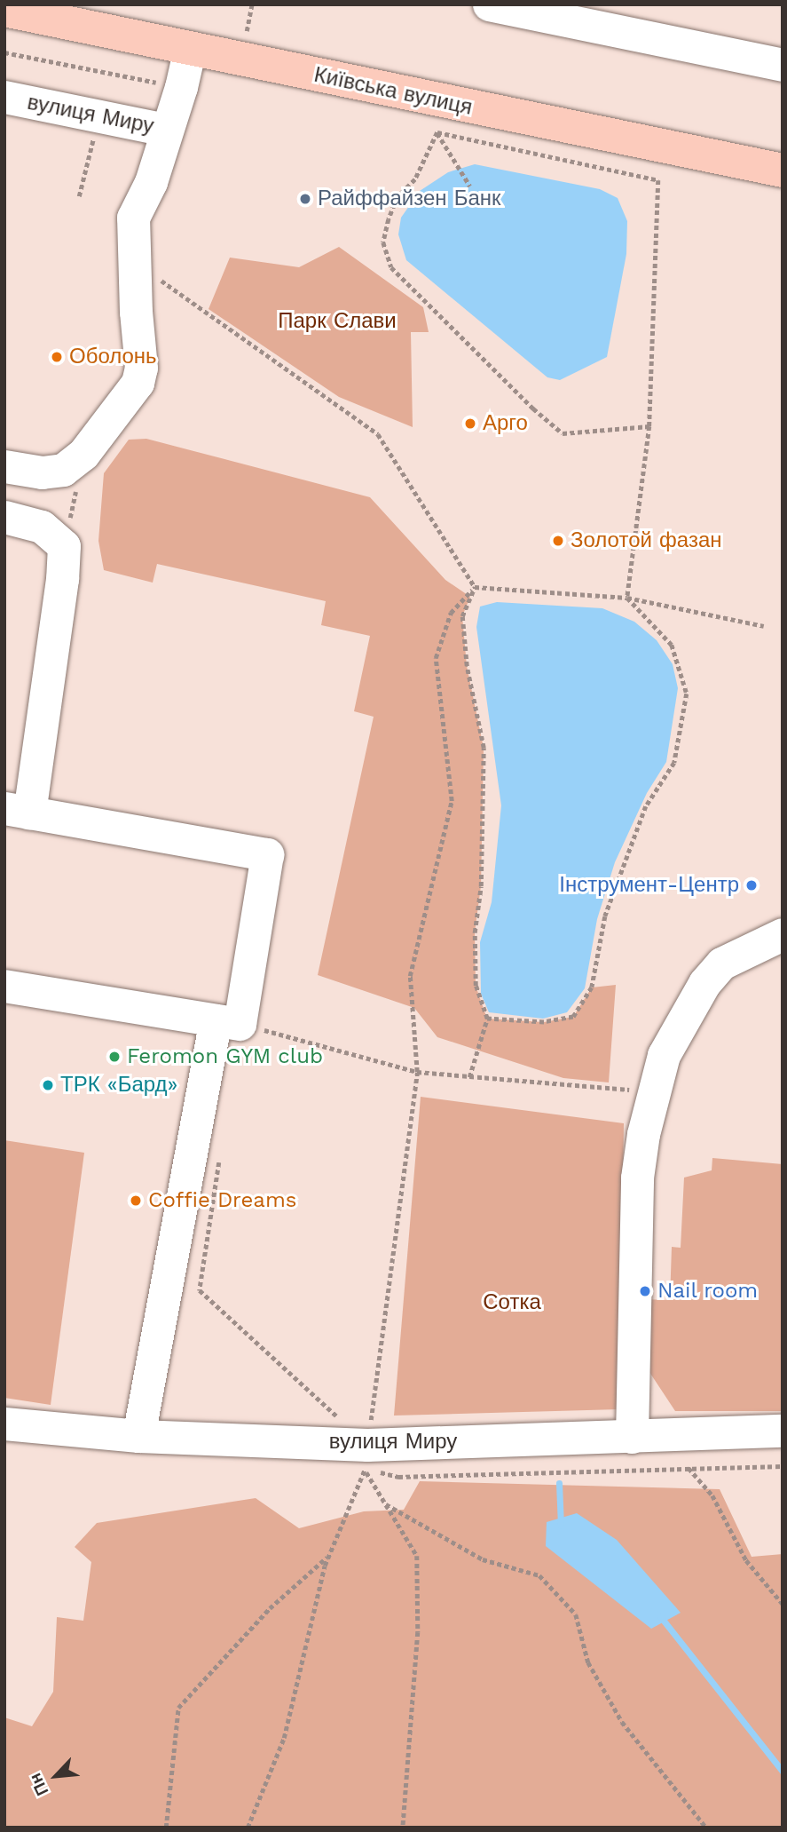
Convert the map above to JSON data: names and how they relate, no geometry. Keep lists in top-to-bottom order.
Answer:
{
  "streets": {
    "main road": ["Київська вулиця"],
    "street": ["вулиця Миру"]
  },
  "crossings": [
    ["Київська вулиця", "вулиця Миру"]
  ],
  "parks": ["Парк Слави", "Сотка"],
  "places": [
    "Райффайзен Банк",
    "Оболонь",
    "Арго",
    "Золотой фазан",
    "Інструмент-Центр",
    "Feromon GYM club",
    "ТРК «Бард»",
    "Coffie Dreams",
    "Nail room"
  ],
  "north": "bottom left"
}
